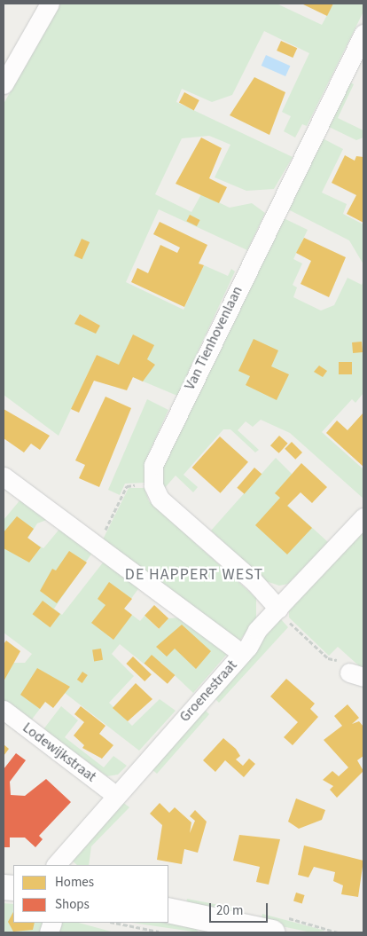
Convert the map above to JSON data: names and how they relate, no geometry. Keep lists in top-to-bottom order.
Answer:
{
  "streets": {
    "street": ["Van Tienhovenlaan", "Groenestraat", "Lodewijkstraat"]
  },
  "crossings": [
    ["Groenestraat", "Lodewijkstraat"]
  ],
  "districts": ["DE HAPPERT WEST"],
  "legend": ["Homes", "Shops"],
  "scale_bar": "20 m"
}
